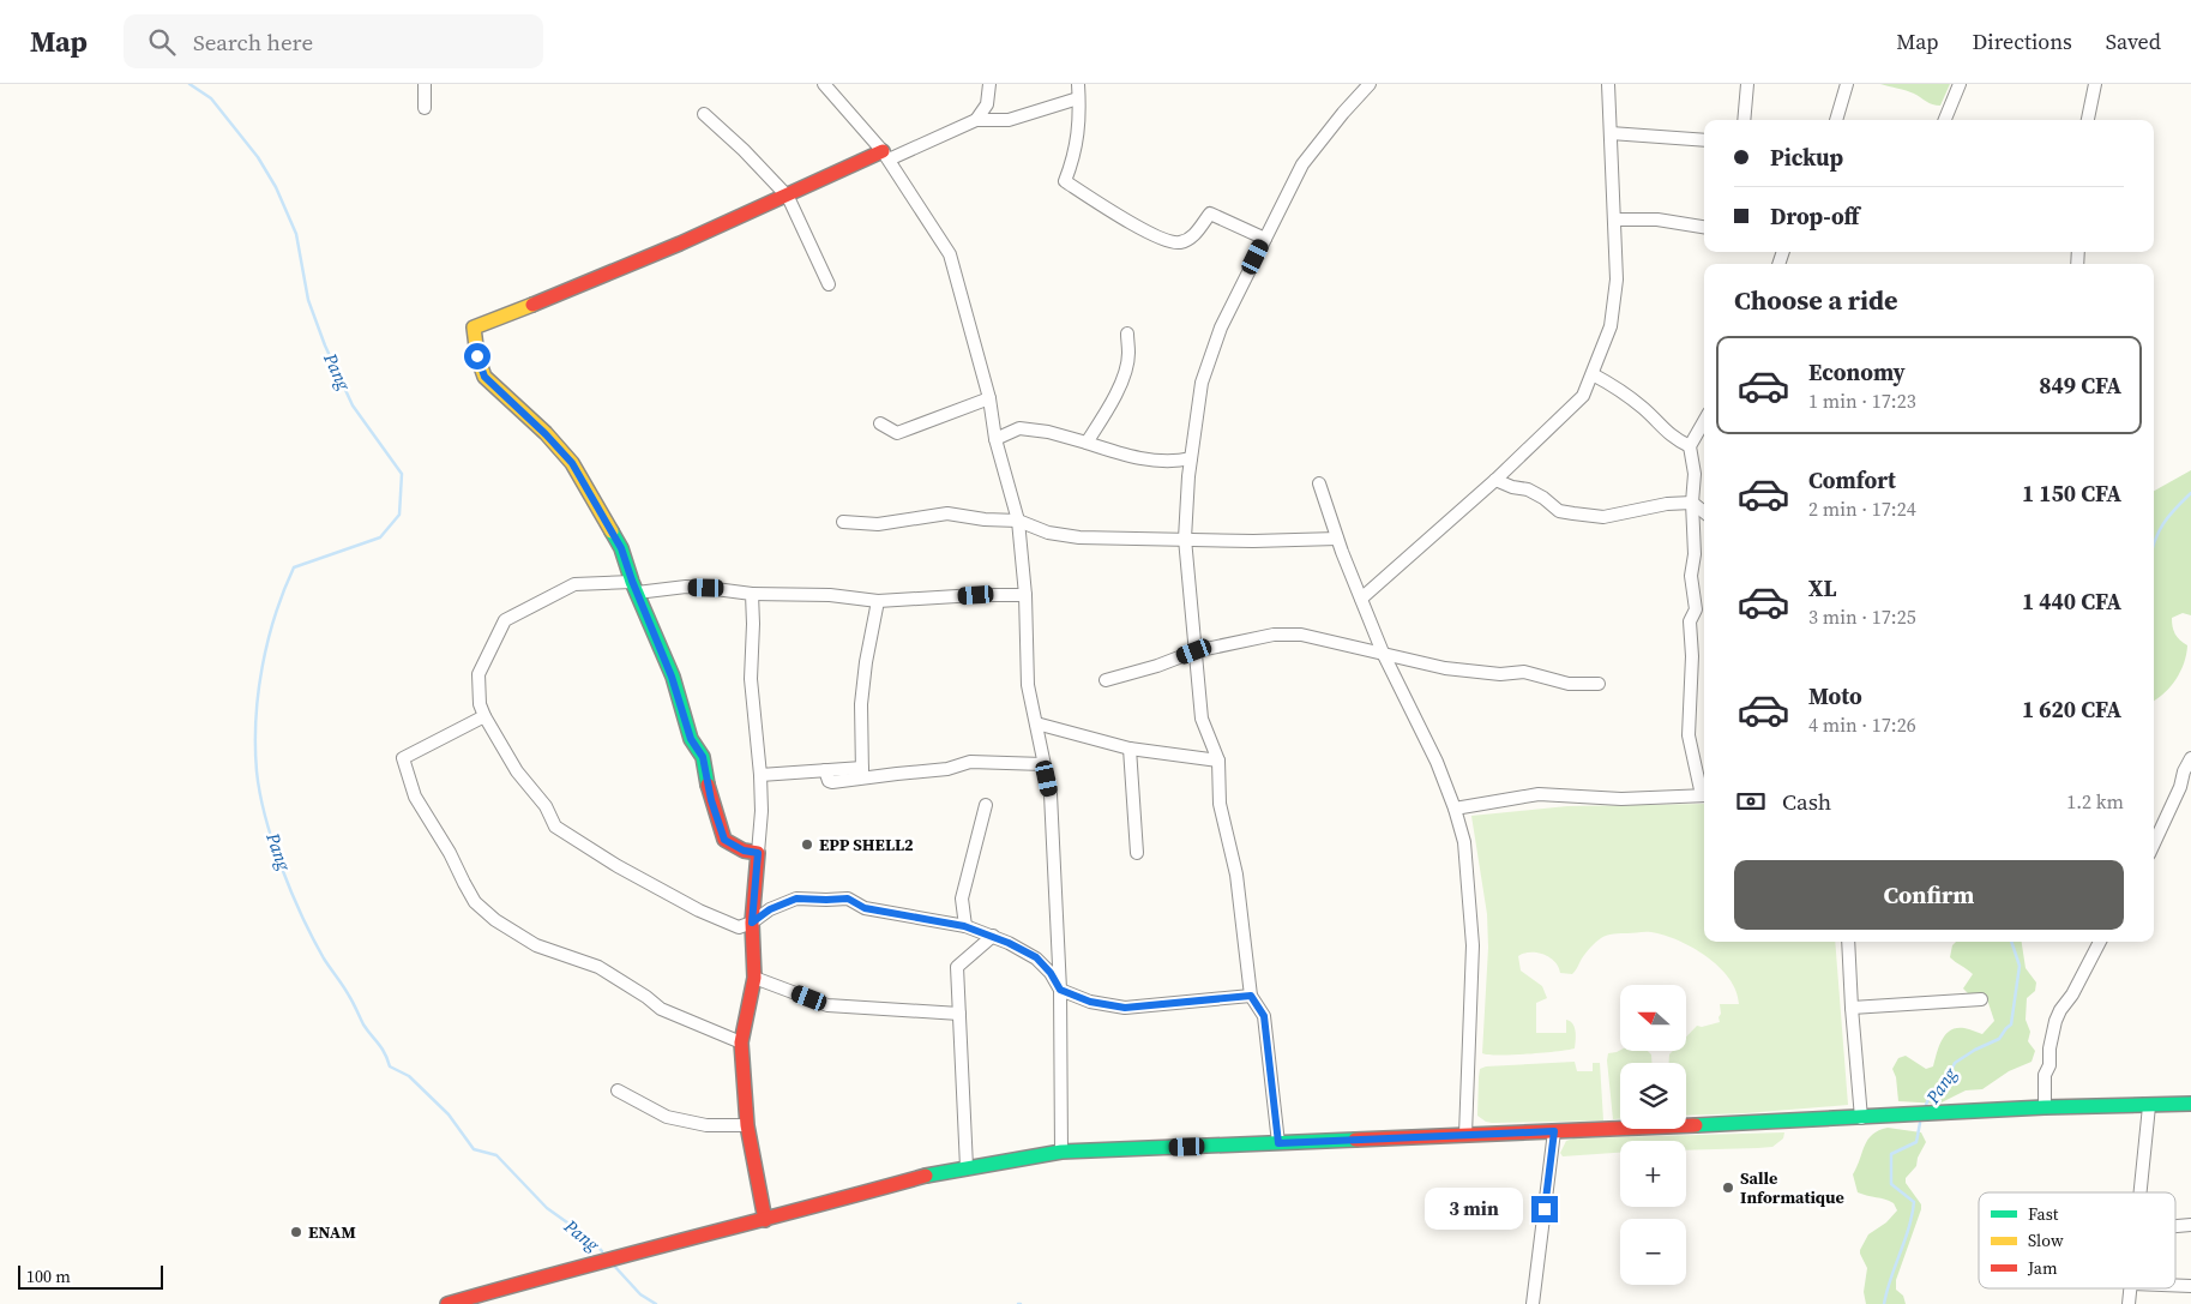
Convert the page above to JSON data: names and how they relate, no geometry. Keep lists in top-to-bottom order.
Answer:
{
  "water": ["Pang"],
  "places": ["EPP SHELL2", "Salle Informatique", "ENAM"],
  "legend": ["Fast", "Slow", "Jam"],
  "scale_bar": "100 m",
  "north": "left",
  "page": {
    "header": "Map",
    "search": "Search here",
    "nav": ["Map", "Directions", "Saved"],
    "banner": ["Pickup", "Drop-off"],
    "heading": "Choose a ride",
    "list": [
      {
        "name": "Economy",
        "note": "1 min · 17:23",
        "value": "849 CFA"
      },
      {
        "name": "Comfort",
        "note": "2 min · 17:24",
        "value": "1 150 CFA"
      },
      {
        "name": "XL",
        "note": "3 min · 17:25",
        "value": "1 440 CFA"
      },
      {
        "name": "Moto",
        "note": "4 min · 17:26",
        "value": "1 620 CFA"
      }
    ],
    "pay": ["Cash", "1.2 km"],
    "buttons": "Confirm",
    "map_buttons": ["+", "−"],
    "bubble": "3 min",
    "scale": "100 m"
  }
}
